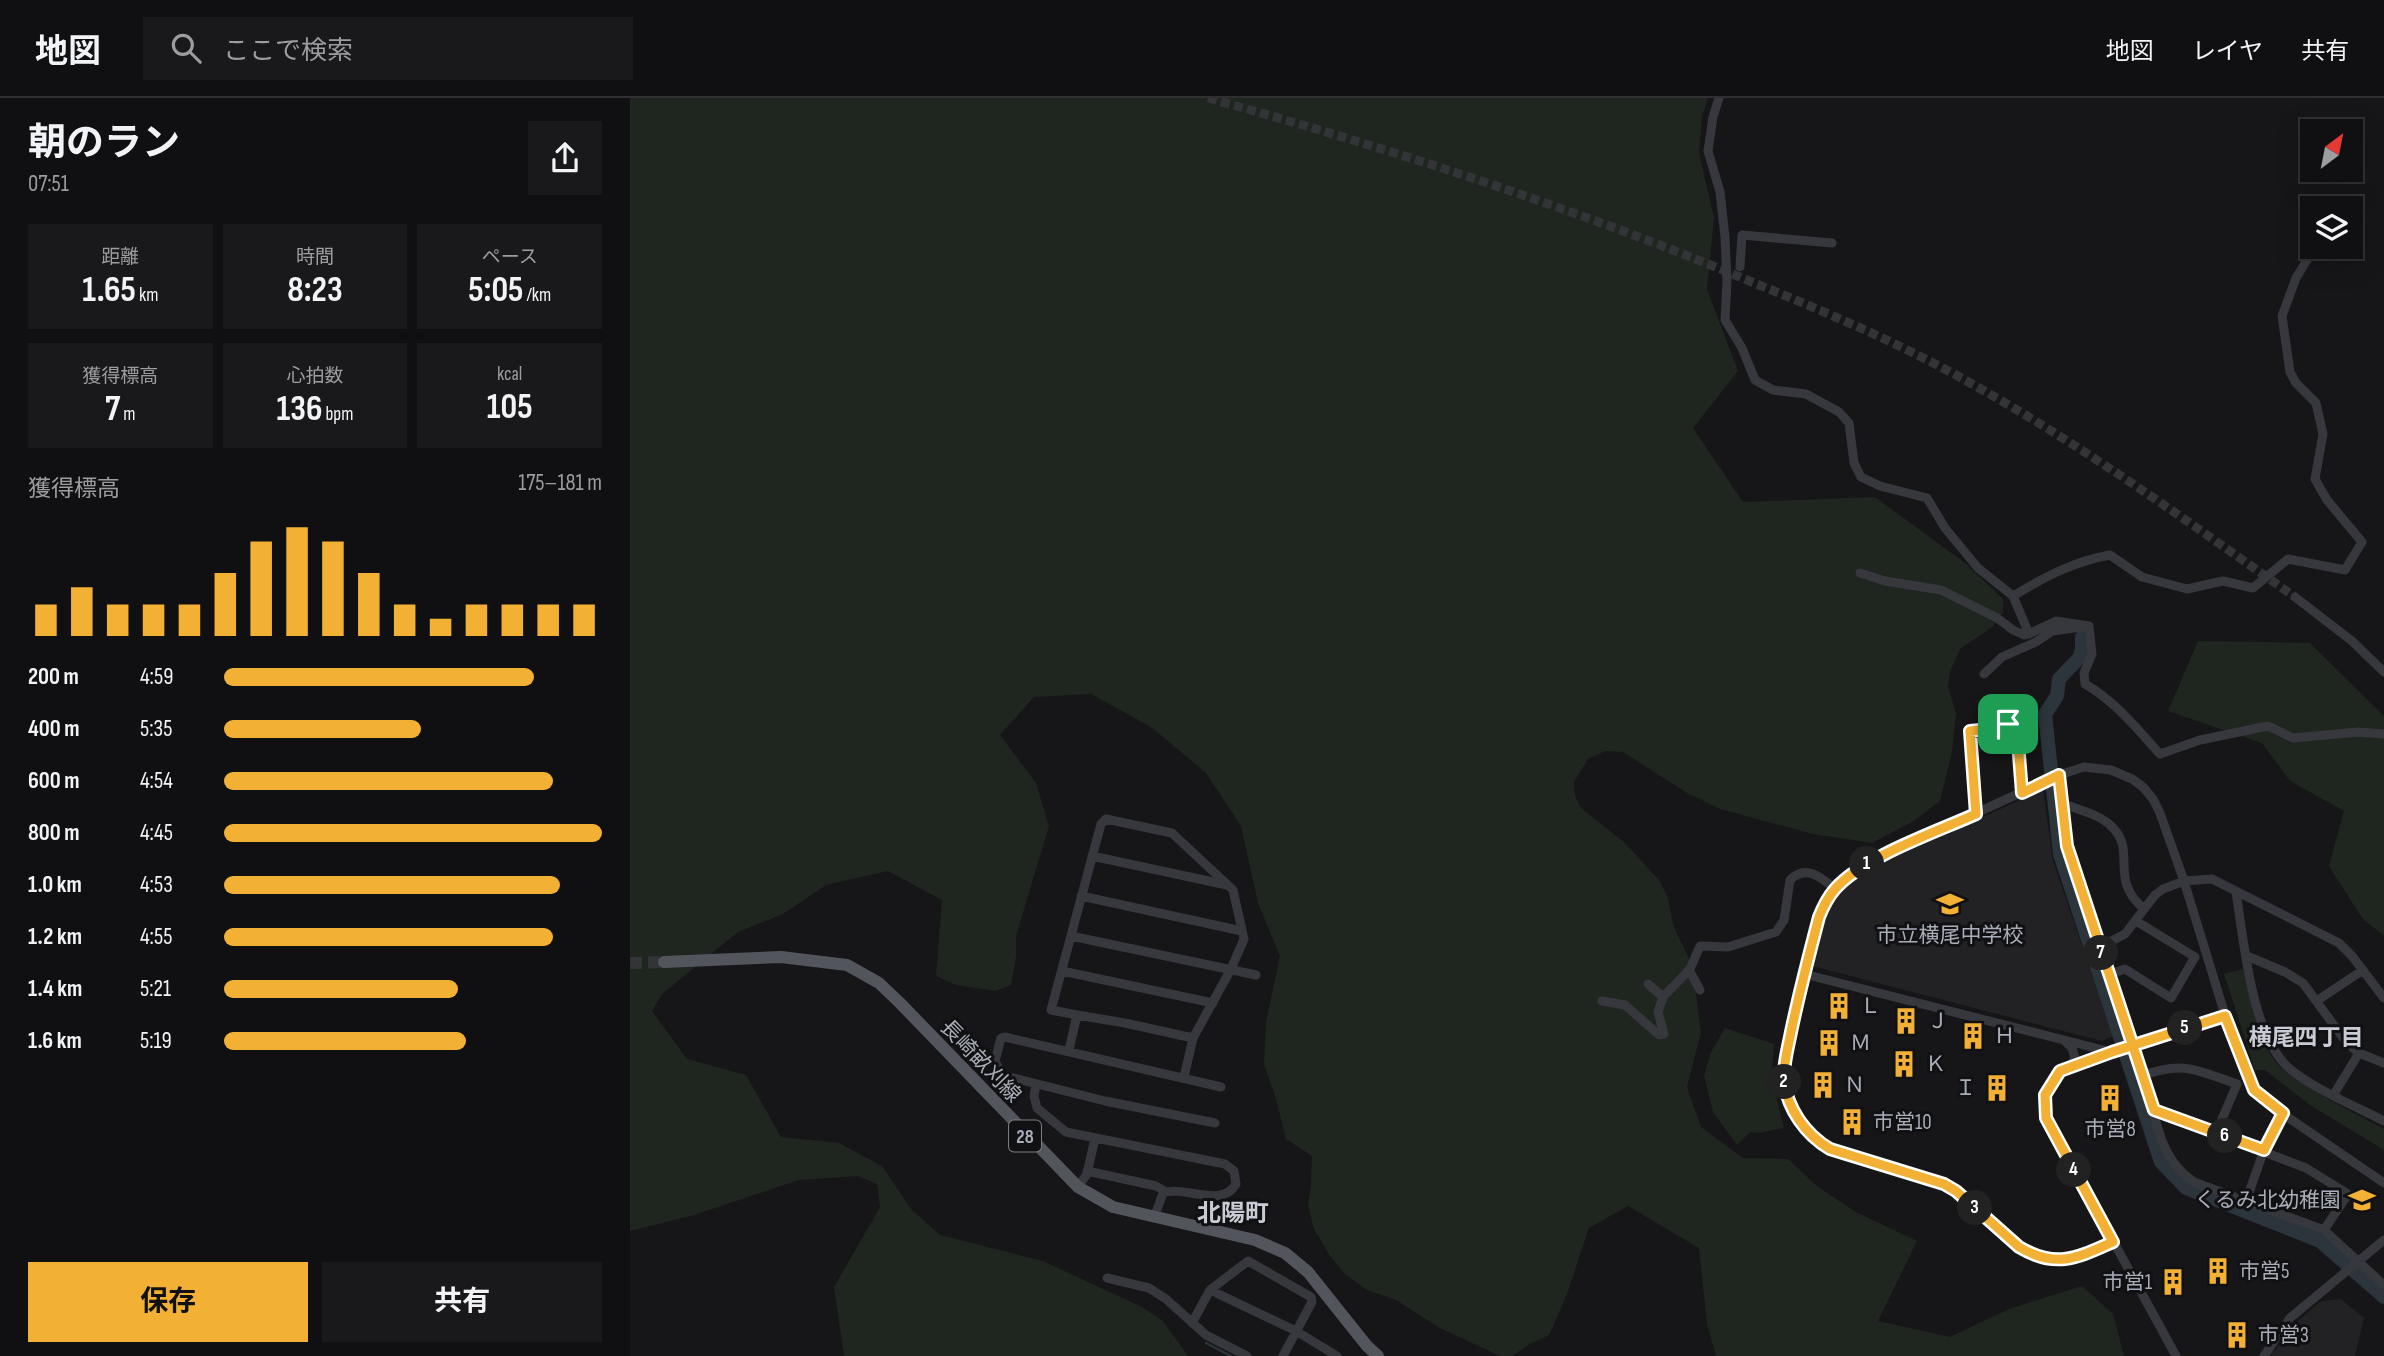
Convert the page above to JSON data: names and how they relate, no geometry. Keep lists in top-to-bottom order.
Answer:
{
  "streets": {
    "main road": ["長崎畝刈線", "28"]
  },
  "districts": ["横尾四丁目", "北陽町"],
  "places": {
    "school or university": ["市立横尾中学校", "くるみ北幼稚園"],
    "building": [
      "Ｌ",
      "Ｊ",
      "Ｈ",
      "Ｍ",
      "Ｋ",
      "Ｎ",
      "Ｉ",
      "市営8",
      "市営10",
      "市営5",
      "市営1",
      "市営3"
    ]
  },
  "north": "top right",
  "page": {
    "header": "地図",
    "search": "ここで検索",
    "nav": ["地図", "レイヤ", "共有"],
    "heading": ["朝のラン", "07:51"],
    "stats": [
      ["距離", "1.65 km"],
      ["時間", "8:23"],
      ["ペース", "5:05 /km"],
      ["獲得標高", "7 m"],
      ["心拍数", "136 bpm"],
      ["kcal", "105"]
    ],
    "chart": ["獲得標高", "175–181 m"],
    "list": [
      {
        "name": "200 m",
        "note": "4:59"
      },
      {
        "name": "400 m",
        "note": "5:35"
      },
      {
        "name": "600 m",
        "note": "4:54"
      },
      {
        "name": "800 m",
        "note": "4:45"
      },
      {
        "name": "1.0 km",
        "note": "4:53"
      },
      {
        "name": "1.2 km",
        "note": "4:55"
      },
      {
        "name": "1.4 km",
        "note": "5:21"
      },
      {
        "name": "1.6 km",
        "note": "5:19"
      }
    ],
    "pins": [
      "1",
      "7",
      "5",
      "2",
      "6",
      "4",
      "3"
    ],
    "buttons": ["保存", "共有"]
  }
}
